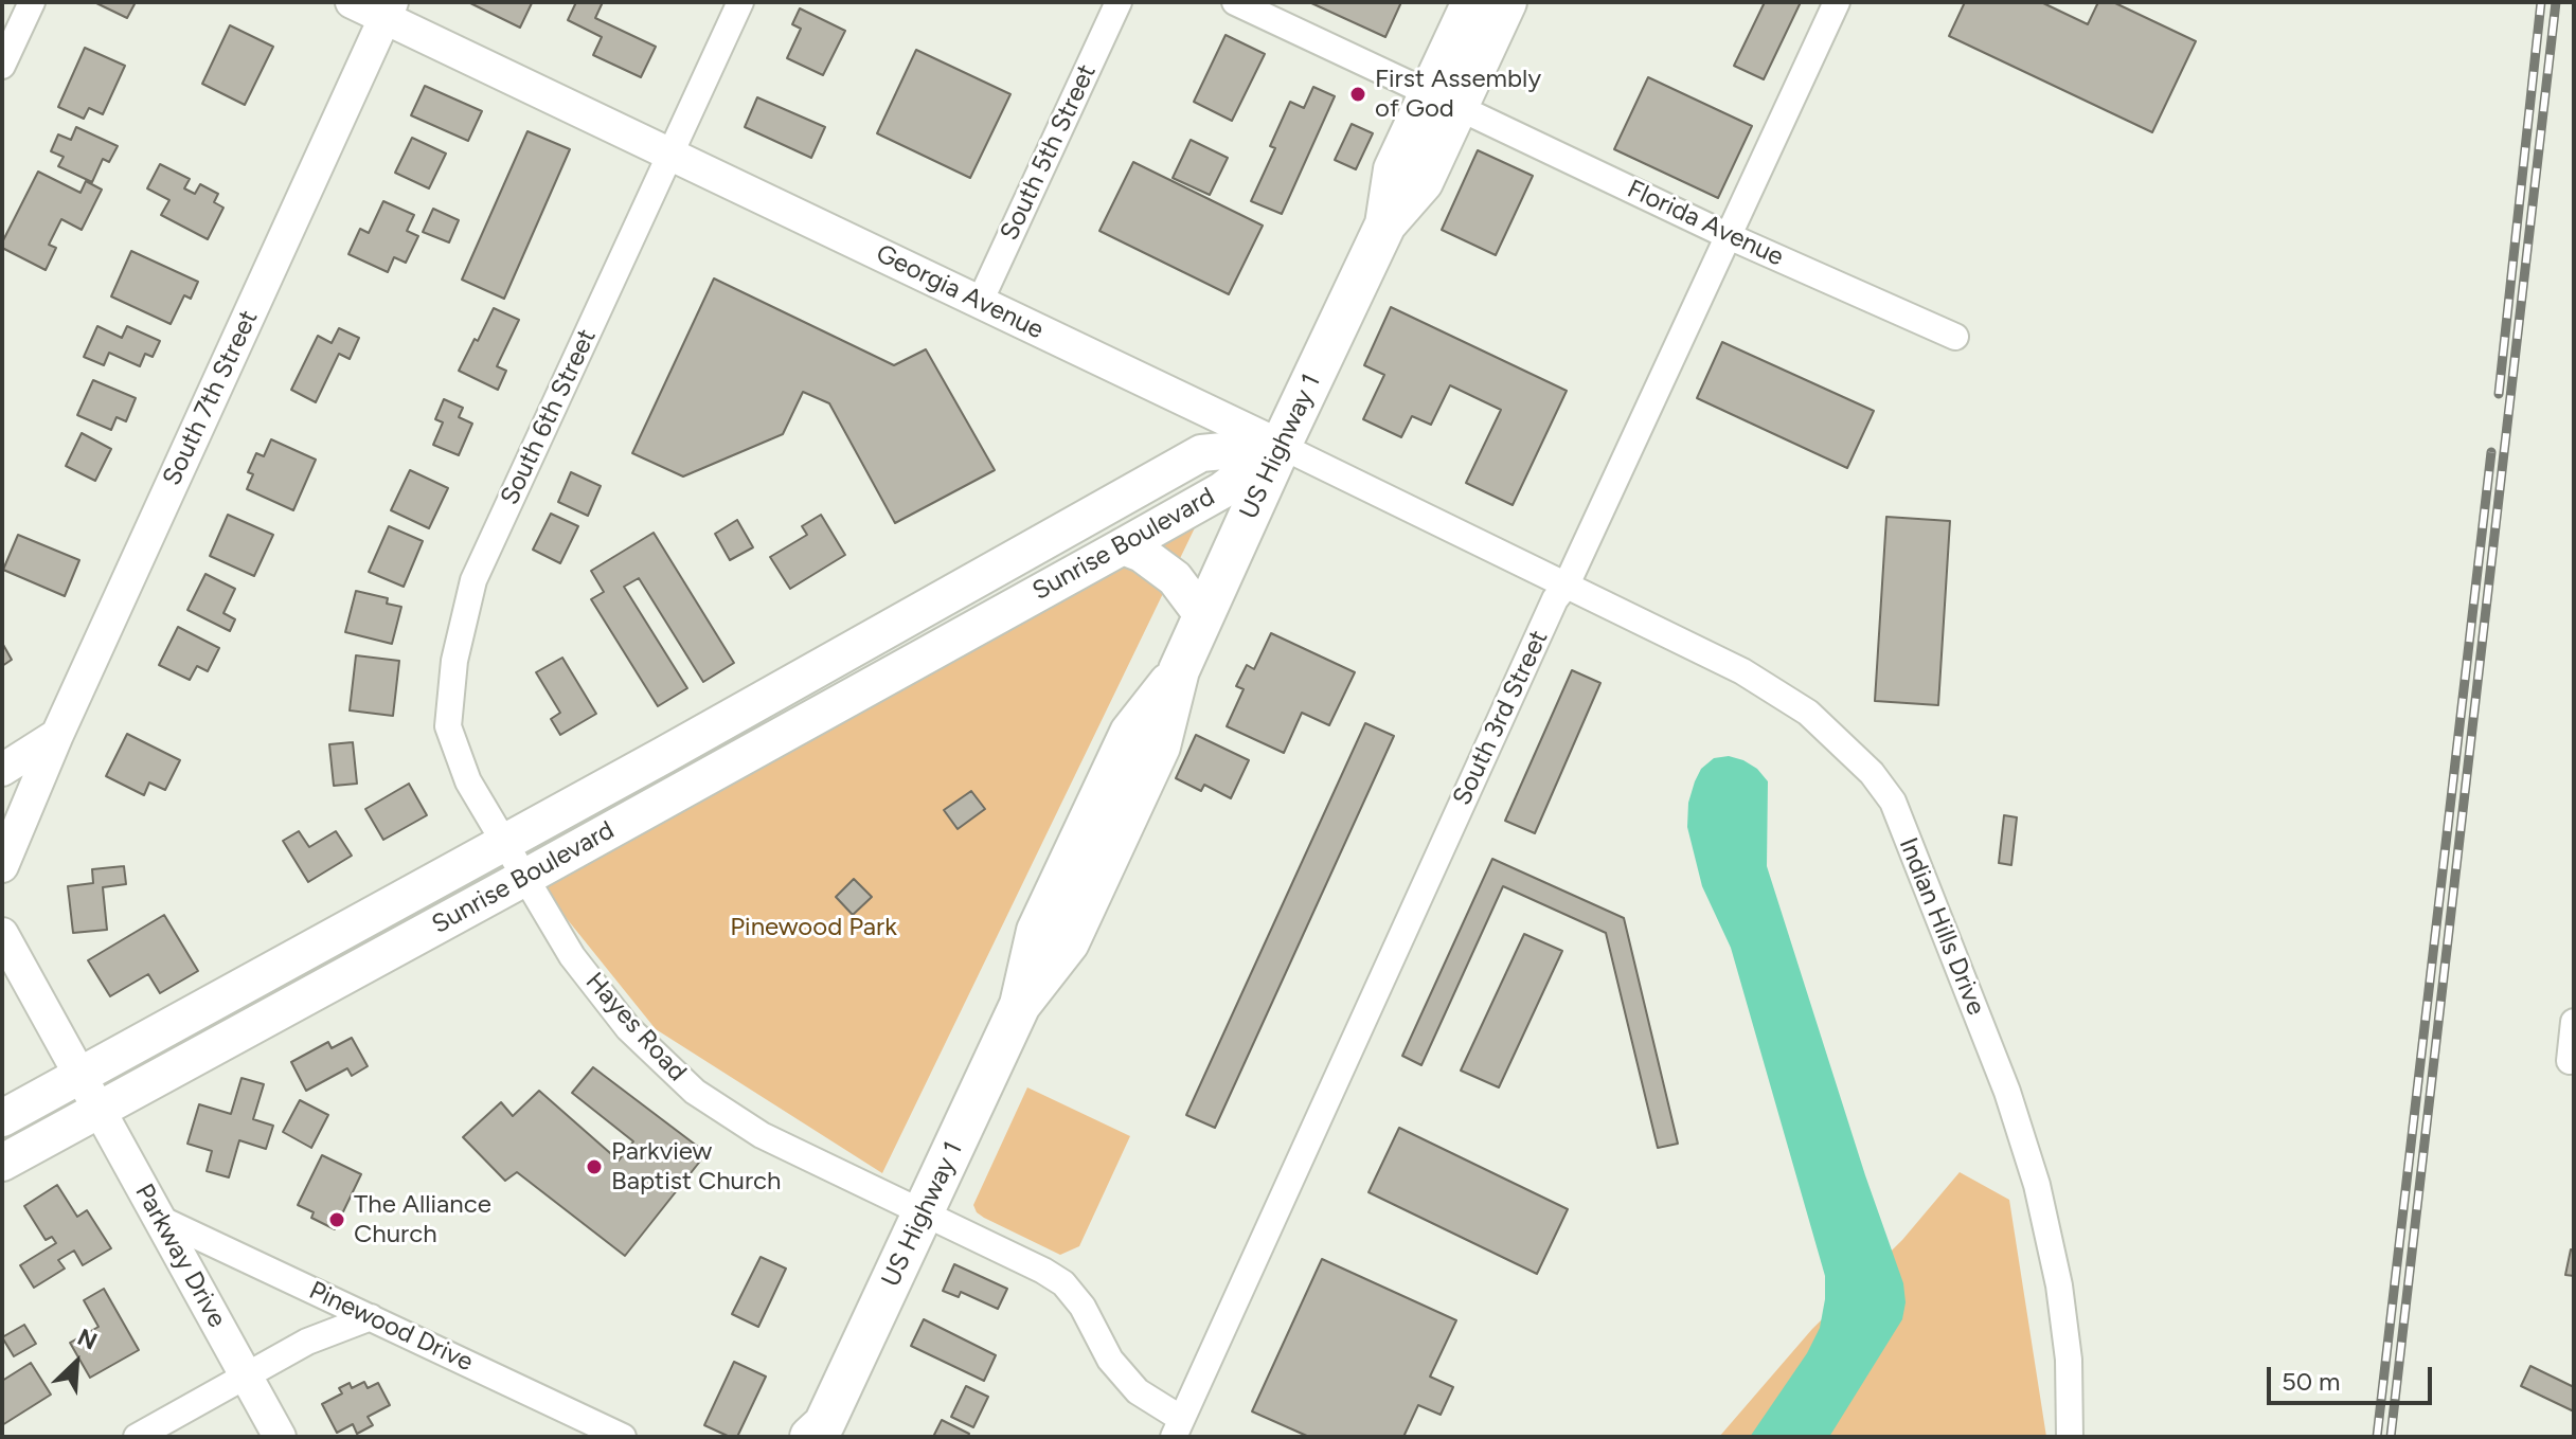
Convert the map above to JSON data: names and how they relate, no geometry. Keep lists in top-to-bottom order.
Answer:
{
  "streets": {
    "main road": ["US Highway 1", "Sunrise Boulevard"],
    "street": [
      "South 5th Street",
      "Florida Avenue",
      "Georgia Avenue",
      "South 7th Street",
      "South 6th Street",
      "South 3rd Street",
      "Indian Hills Drive",
      "Hayes Road",
      "Parkway Drive",
      "Pinewood Drive"
    ]
  },
  "crossings": [
    ["South 5th Street", "Georgia Avenue"],
    ["Florida Avenue", "US Highway 1"],
    ["Florida Avenue", "South 3rd Street"],
    ["Georgia Avenue", "South 7th Street"],
    ["Georgia Avenue", "South 6th Street"],
    ["Georgia Avenue", "US Highway 1"],
    ["Georgia Avenue", "Sunrise Boulevard"],
    ["Georgia Avenue", "South 3rd Street"],
    ["Georgia Avenue", "Indian Hills Drive"],
    ["South 6th Street", "Sunrise Boulevard"],
    ["South 6th Street", "Hayes Road"],
    ["US Highway 1", "Sunrise Boulevard"],
    ["US Highway 1", "Hayes Road"],
    ["Sunrise Boulevard", "Hayes Road"],
    ["Sunrise Boulevard", "Parkway Drive"],
    ["South 3rd Street", "Indian Hills Drive"],
    ["South 3rd Street", "Hayes Road"],
    ["Parkway Drive", "Pinewood Drive"]
  ],
  "parks": ["Pinewood Park"],
  "places": ["First Assembly of God", "Parkview Baptist Church", "The Alliance Church"],
  "scale_bar": "50 m",
  "north": "top right"
}
